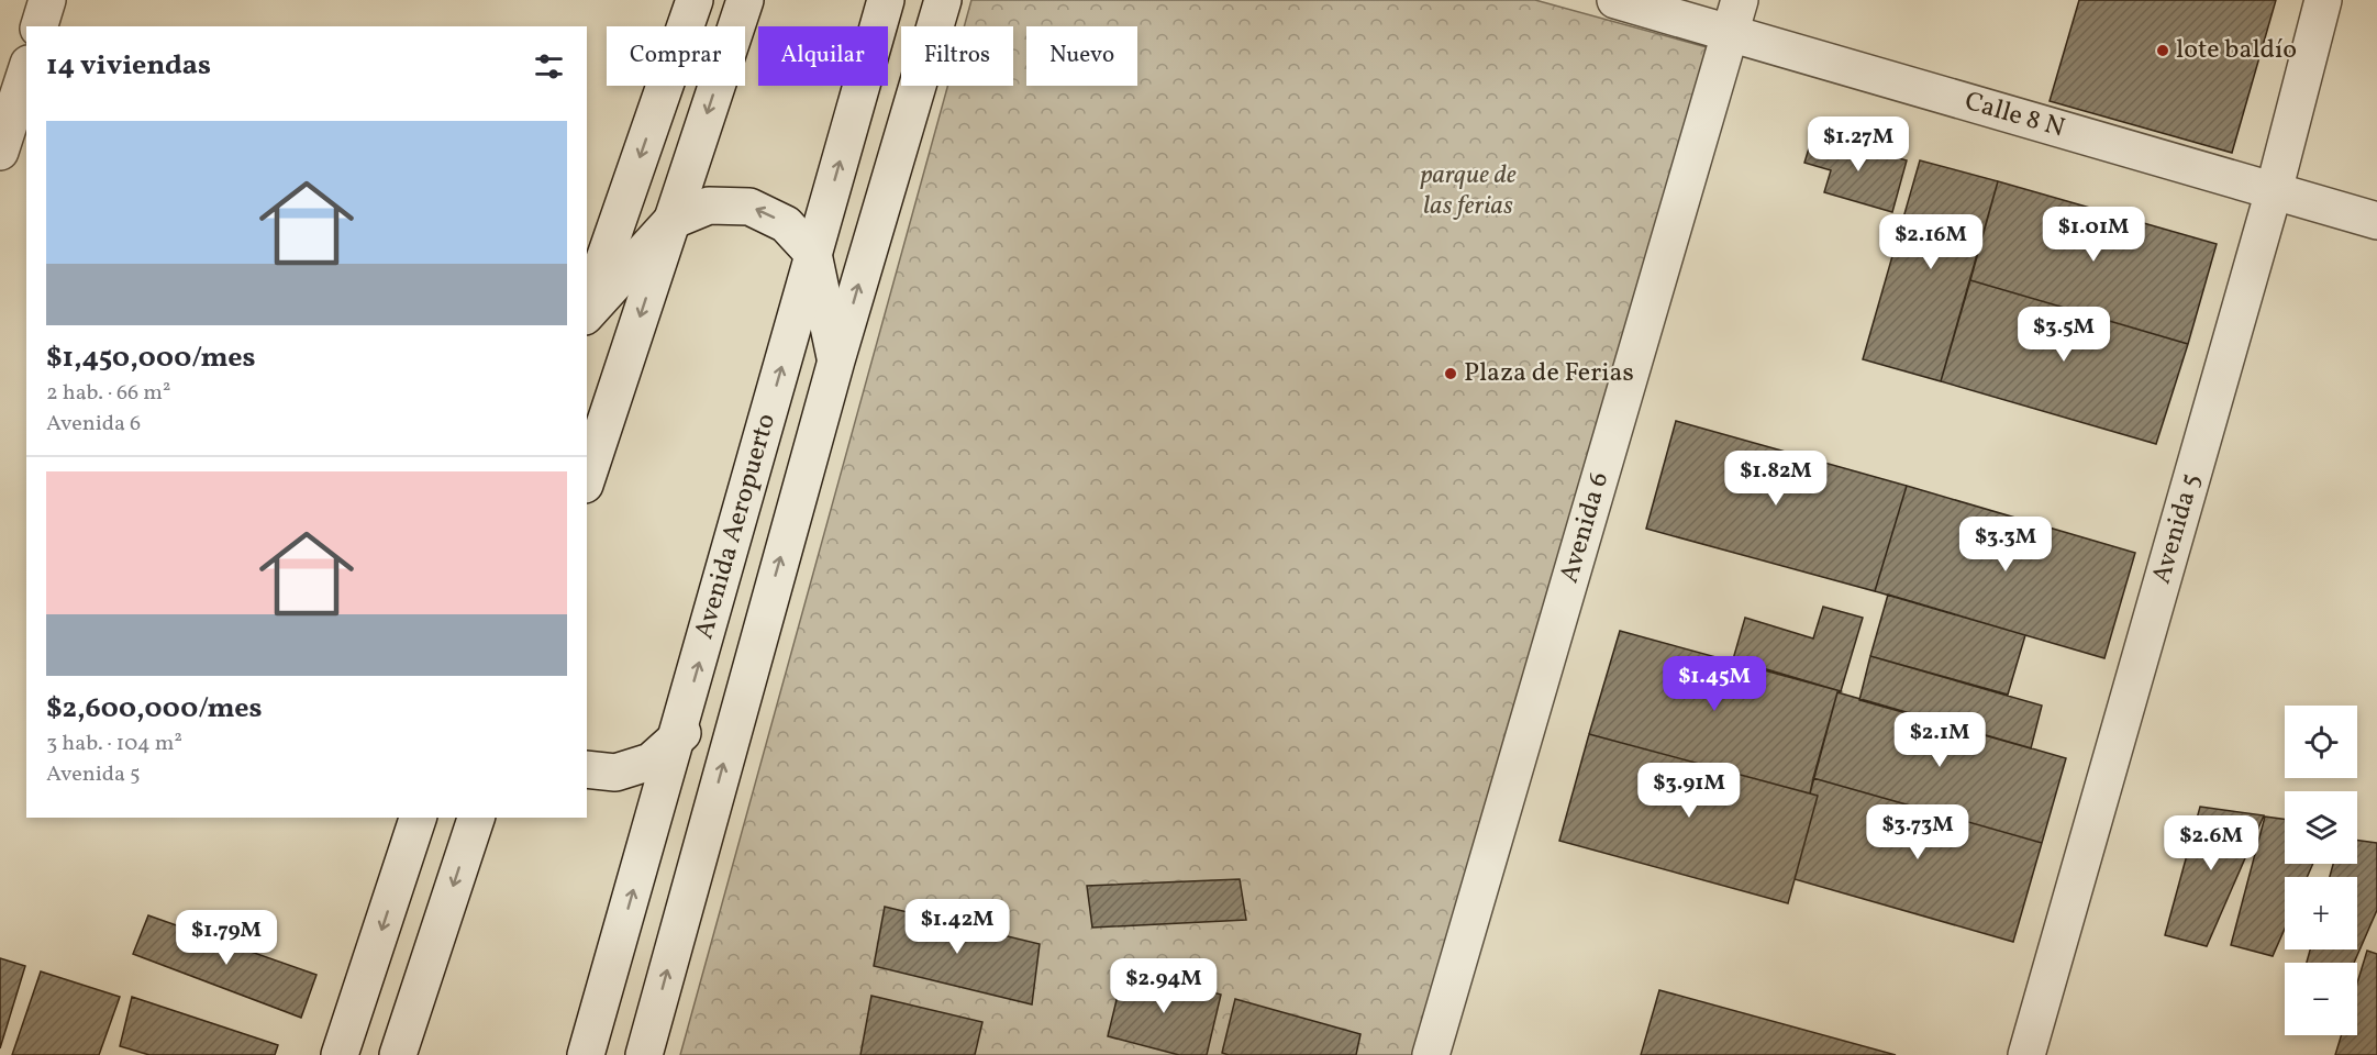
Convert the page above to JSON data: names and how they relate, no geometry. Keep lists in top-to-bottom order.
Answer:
{
  "streets": {
    "street": [
      "Calle 8 N",
      "Avenida Aeropuerto",
      "Avenida 6",
      "Avenida 5"
    ]
  },
  "crossings": [
    ["Calle 8 N", "Avenida 6"],
    ["Calle 8 N", "Avenida 5"]
  ],
  "parks": ["parque de las ferias"],
  "places": ["lote baldío", "Plaza de Ferias"],
  "page": {
    "chip": [
      "Comprar",
      "Alquilar",
      "Filtros",
      "Nuevo"
    ],
    "heading": "14 viviendas",
    "list": [
      {
        "name": "$1,450,000/mes",
        "note": "2 hab. · 66 m² · Avenida 6"
      },
      {
        "name": "$2,600,000/mes",
        "note": "3 hab. · 104 m² · Avenida 5"
      }
    ],
    "price": [
      "$1.27M",
      "$1.01M",
      "$2.16M",
      "$3.5M",
      "$1.82M",
      "$3.3M",
      "$1.45M",
      "$2.1M",
      "$3.91M",
      "$3.73M",
      "$2.6M",
      "$1.42M",
      "$1.79M",
      "$2.94M"
    ],
    "map_buttons": ["+", "−"]
  }
}
